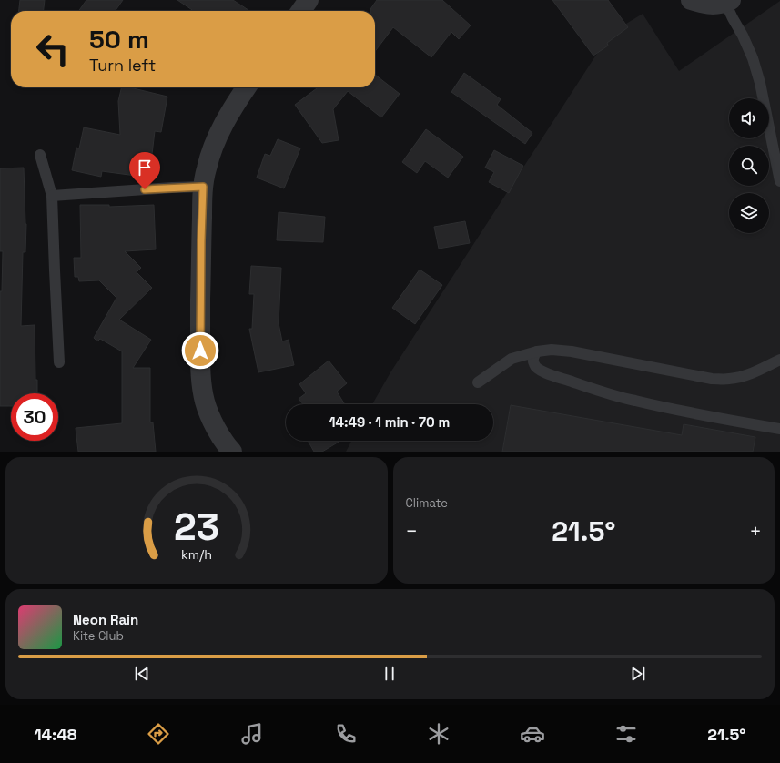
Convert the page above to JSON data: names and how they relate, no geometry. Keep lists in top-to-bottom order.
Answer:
{
  "page": {
    "turn": ["50 m", "Turn left"],
    "limit": "30",
    "trip": "14:49 · 1 min · 70 m",
    "tile": "Climate",
    "heat": ["−", "21.5°", "+"],
    "song": ["Neon Rain", "Kite Club"],
    "tabs": ["14:48", "21.5°"],
    "gauge": ["23", "km/h"]
  }
}
